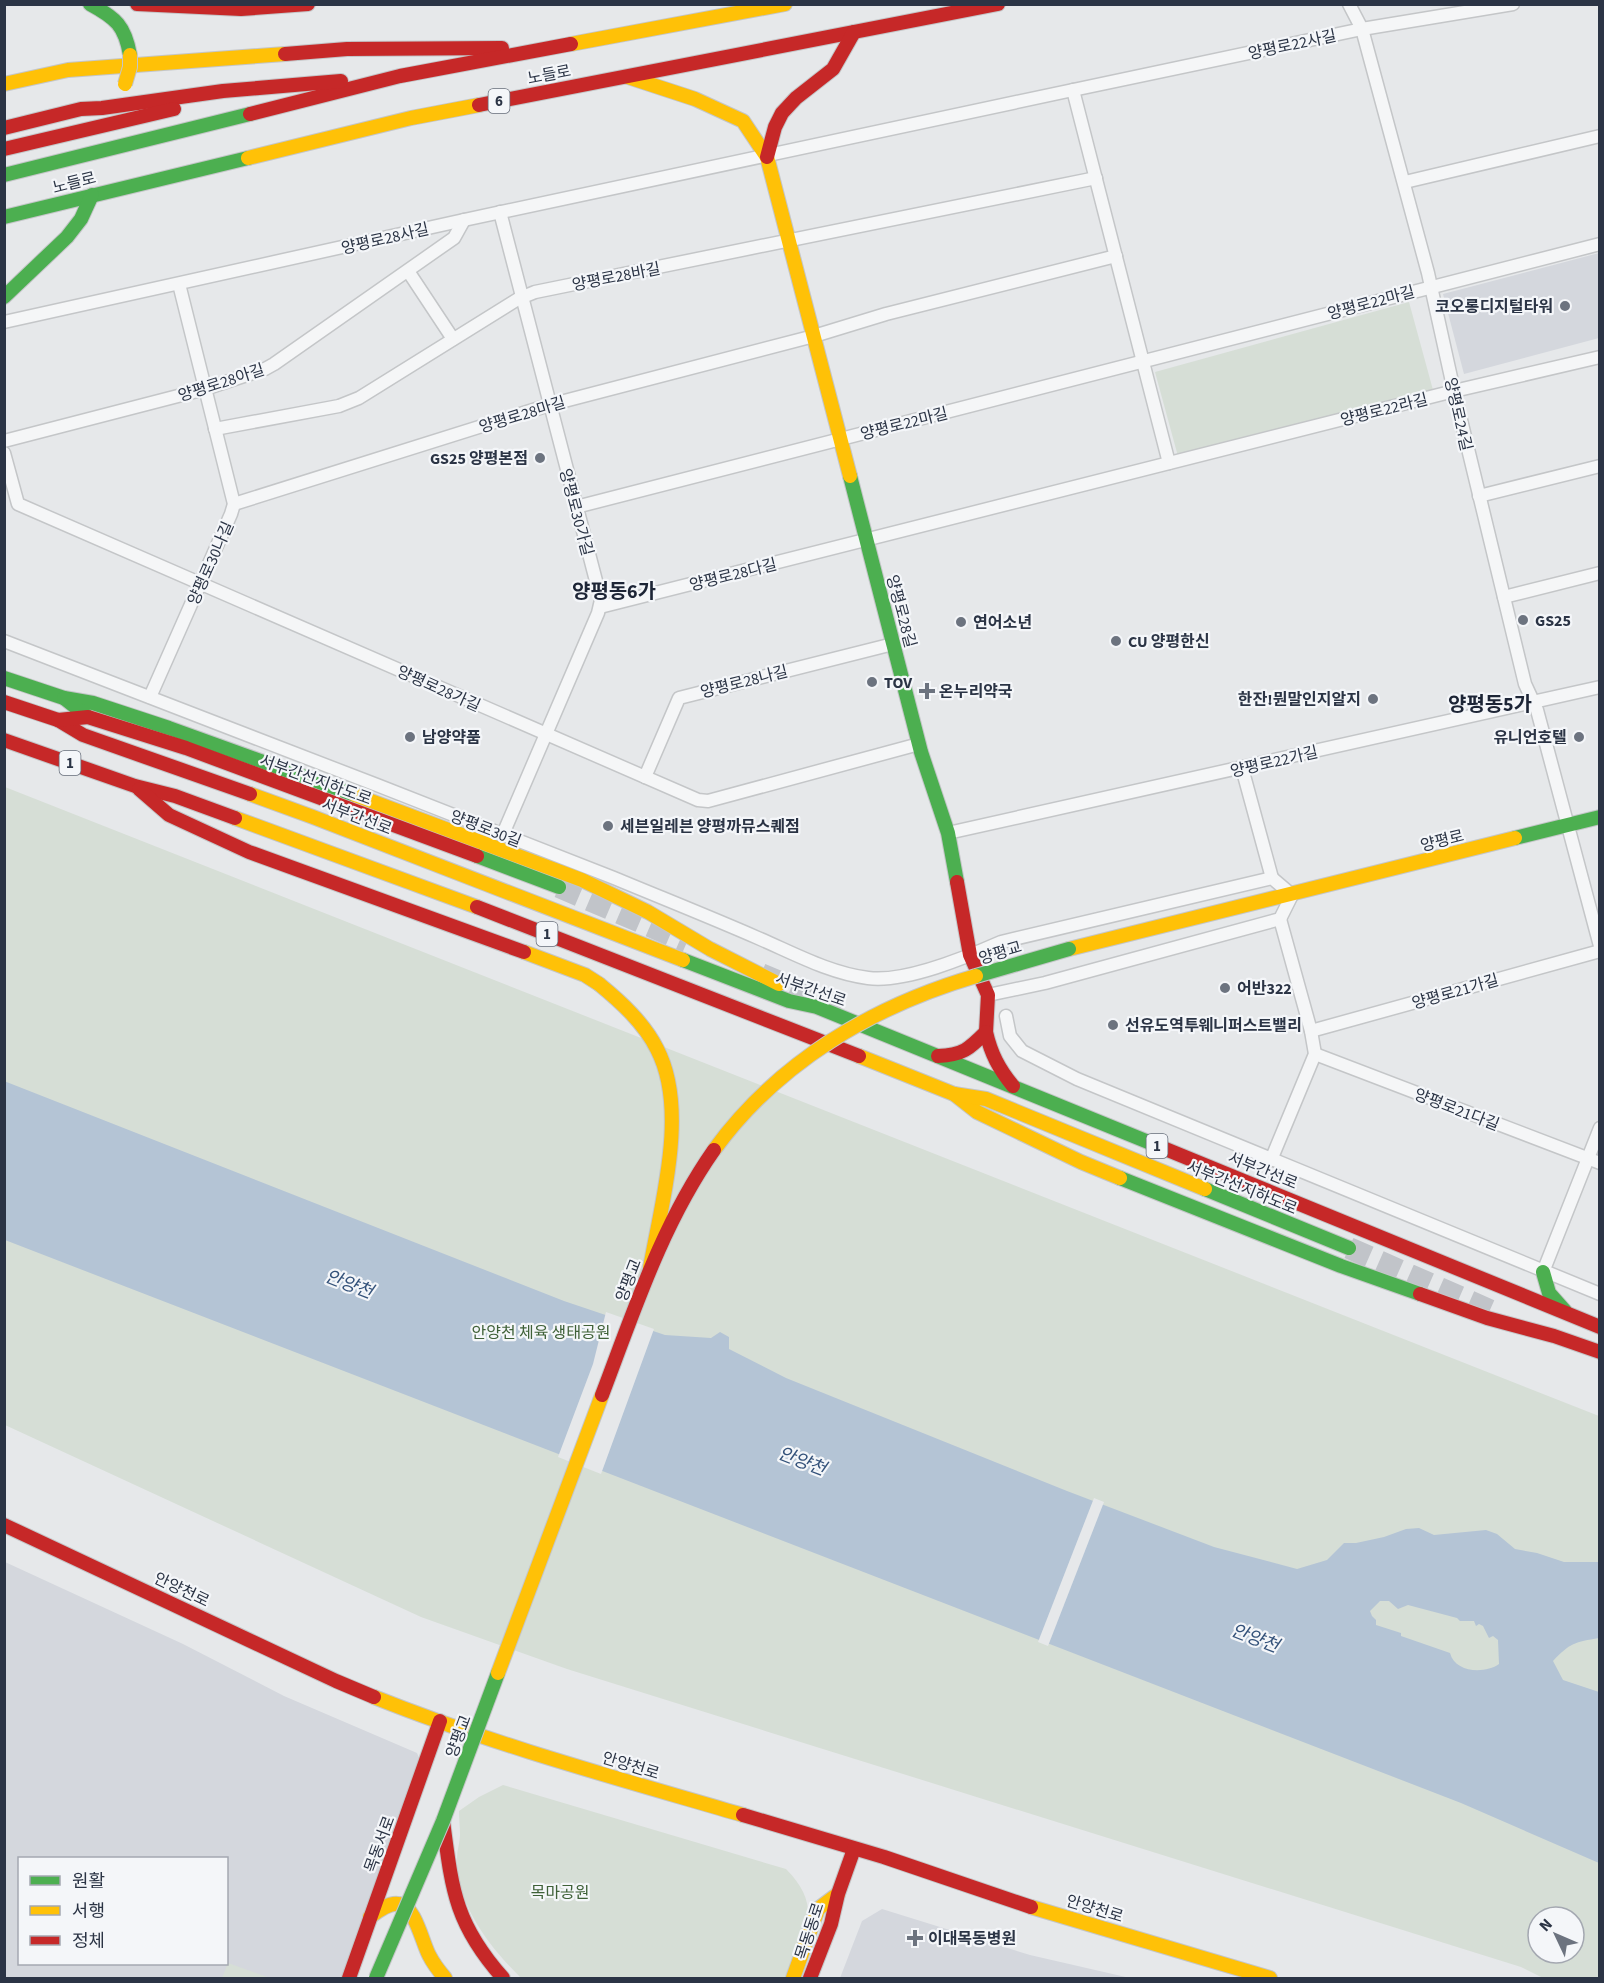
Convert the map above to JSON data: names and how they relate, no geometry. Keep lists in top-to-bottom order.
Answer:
{
  "streets": {
    "main road": [
      "노들로",
      "6",
      "양평로28길",
      "1",
      "서부간선지하도로",
      "서부간선로",
      "양평로",
      "양평교",
      "안양천로",
      "목동서로",
      "목동동로"
    ],
    "street": [
      "양평로22사길",
      "양평로28사길",
      "양평로28바길",
      "양평로22마길",
      "양평로28아길",
      "양평로22라길",
      "양평로28마길",
      "양평로24길",
      "양평로30가길",
      "양평로30나길",
      "양평로28다길",
      "양평로28나길",
      "양평로28가길",
      "양평로22가길",
      "양평로30길",
      "양평로21가길",
      "양평로21다길"
    ]
  },
  "crossings": [
    ["양평로22사길", "양평로28사길"],
    ["양평로22사길", "양평로24길"],
    ["양평로22사길", "양평로28길"],
    ["양평로28사길", "양평로28아길"],
    ["양평로28사길", "양평로30가길"],
    ["양평로28사길", "양평로30나길"],
    ["양평로28사길", "양평로28길"],
    ["양평로28바길", "양평로30가길"],
    ["양평로28바길", "양평로30나길"],
    ["양평로28바길", "양평로28길"],
    ["양평로22마길", "양평로24길"],
    ["양평로22마길", "양평로30가길"],
    ["양평로22마길", "양평로28길"],
    ["양평로28아길", "양평로30나길"],
    ["양평로22라길", "양평로24길"],
    ["양평로22라길", "양평로28다길"],
    ["양평로22라길", "양평로28길"],
    ["양평로28마길", "양평로30가길"],
    ["양평로28마길", "양평로30나길"],
    ["양평로28마길", "양평로28길"],
    ["양평로24길", "양평로22가길"],
    ["양평로24길", "양평로"],
    ["양평로30가길", "양평로28다길"],
    ["양평로30나길", "양평로28가길"],
    ["양평로30나길", "양평로30길"],
    ["양평로28다길", "양평로28길"],
    ["양평로28길", "양평로28나길"],
    ["양평로28길", "양평로28가길"],
    ["양평로28길", "양평로22가길"],
    ["양평로28길", "양평로30길"],
    ["양평로28나길", "양평로28가길"],
    ["1", "서부간선지하도로"],
    ["서부간선지하도로", "서부간선로"],
    ["양평로", "양평교"],
    ["안양천로", "목동서로"],
    ["안양천로", "목동동로"]
  ],
  "districts": ["양평동6가", "양평동5가"],
  "water": ["안양천"],
  "parks": ["안양천 체육 생태공원", "목마공원"],
  "places": {
    "other": [
      "코오롱디지털타워",
      "GS25 양평본점",
      "GS25",
      "연어소년",
      "CU 양평한신",
      "TOV",
      "한잔!뭔말인지알지",
      "남양약품",
      "유니언호텔",
      "세븐일레븐 양평까뮤스퀘점",
      "어반322",
      "선유도역투웨니퍼스트밸리"
    ],
    "health": ["온누리약국", "이대목동병원"]
  },
  "legend": ["원활", "서행", "정체"],
  "north": "top left"
}
